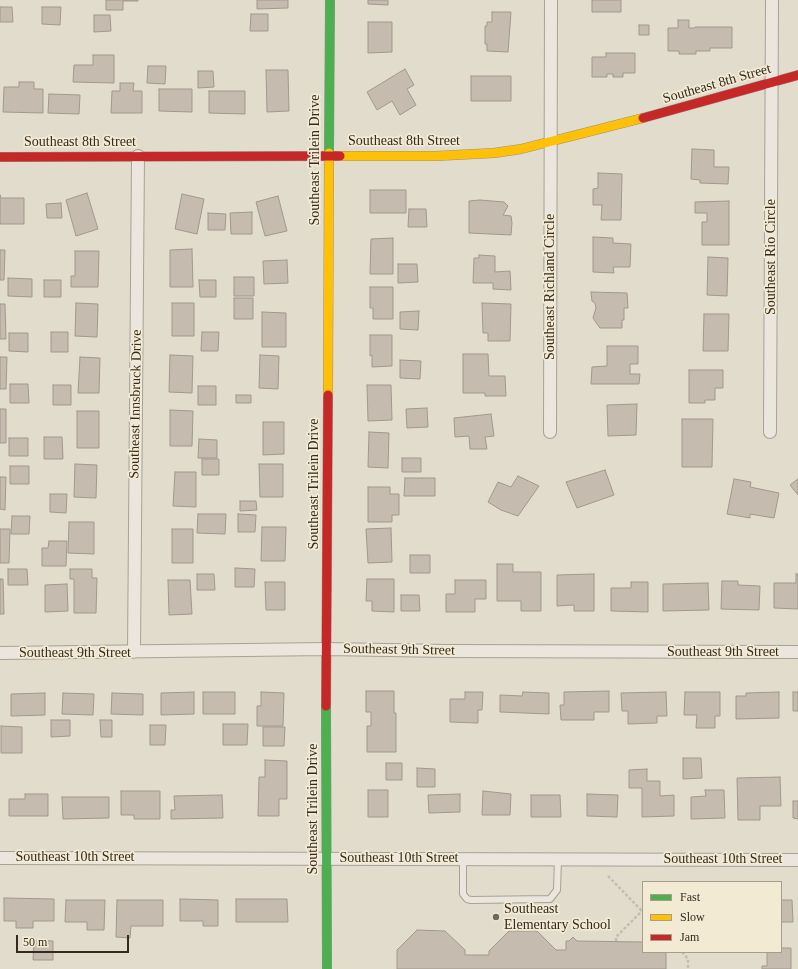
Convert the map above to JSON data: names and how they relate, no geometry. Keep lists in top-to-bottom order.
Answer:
{
  "streets": {
    "street": [
      "Southeast 8th Street",
      "Southeast Trilein Drive",
      "Southeast Rio Circle",
      "Southeast Richland Circle",
      "Southeast Innsbruck Drive",
      "Southeast 9th Street",
      "Southeast 10th Street"
    ]
  },
  "crossings": [
    ["Southeast 8th Street", "Southeast Trilein Drive"],
    ["Southeast 8th Street", "Southeast Rio Circle"],
    ["Southeast 8th Street", "Southeast Richland Circle"],
    ["Southeast 8th Street", "Southeast Innsbruck Drive"],
    ["Southeast Trilein Drive", "Southeast 9th Street"],
    ["Southeast Trilein Drive", "Southeast 10th Street"],
    ["Southeast Innsbruck Drive", "Southeast 9th Street"]
  ],
  "places": ["Southeast Elementary School"],
  "legend": ["Fast", "Slow", "Jam"],
  "scale_bar": "50 m"
}
